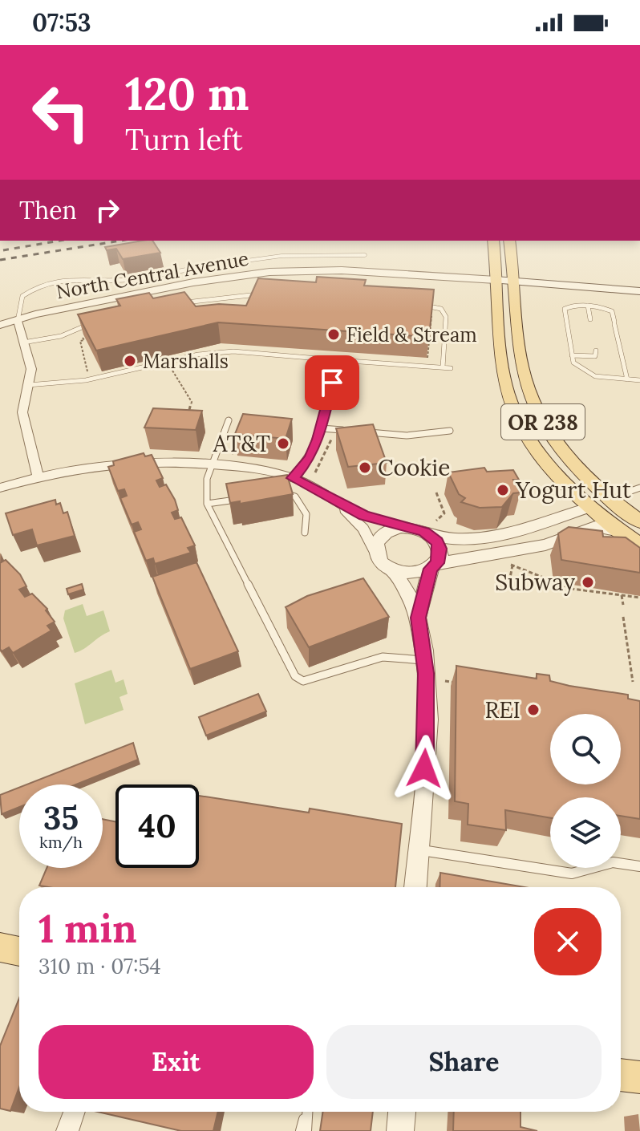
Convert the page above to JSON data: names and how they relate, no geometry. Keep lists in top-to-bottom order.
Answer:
{
  "streets": {
    "main road": ["North Central Avenue", "OR 238"]
  },
  "crossings": [
    ["North Central Avenue", "OR 238"]
  ],
  "places": [
    "Field & Stream",
    "Marshalls",
    "AT&T",
    "Cookie",
    "Yogurt Hut",
    "Subway",
    "REI"
  ],
  "page": {
    "status": "07:53",
    "turn": ["120 m", "Turn left"],
    "then": "Then",
    "speed": "35 km/h",
    "limit": "40",
    "heading": ["1 min", "310 m · 07:54"],
    "buttons": ["Exit", "Share"]
  }
}
